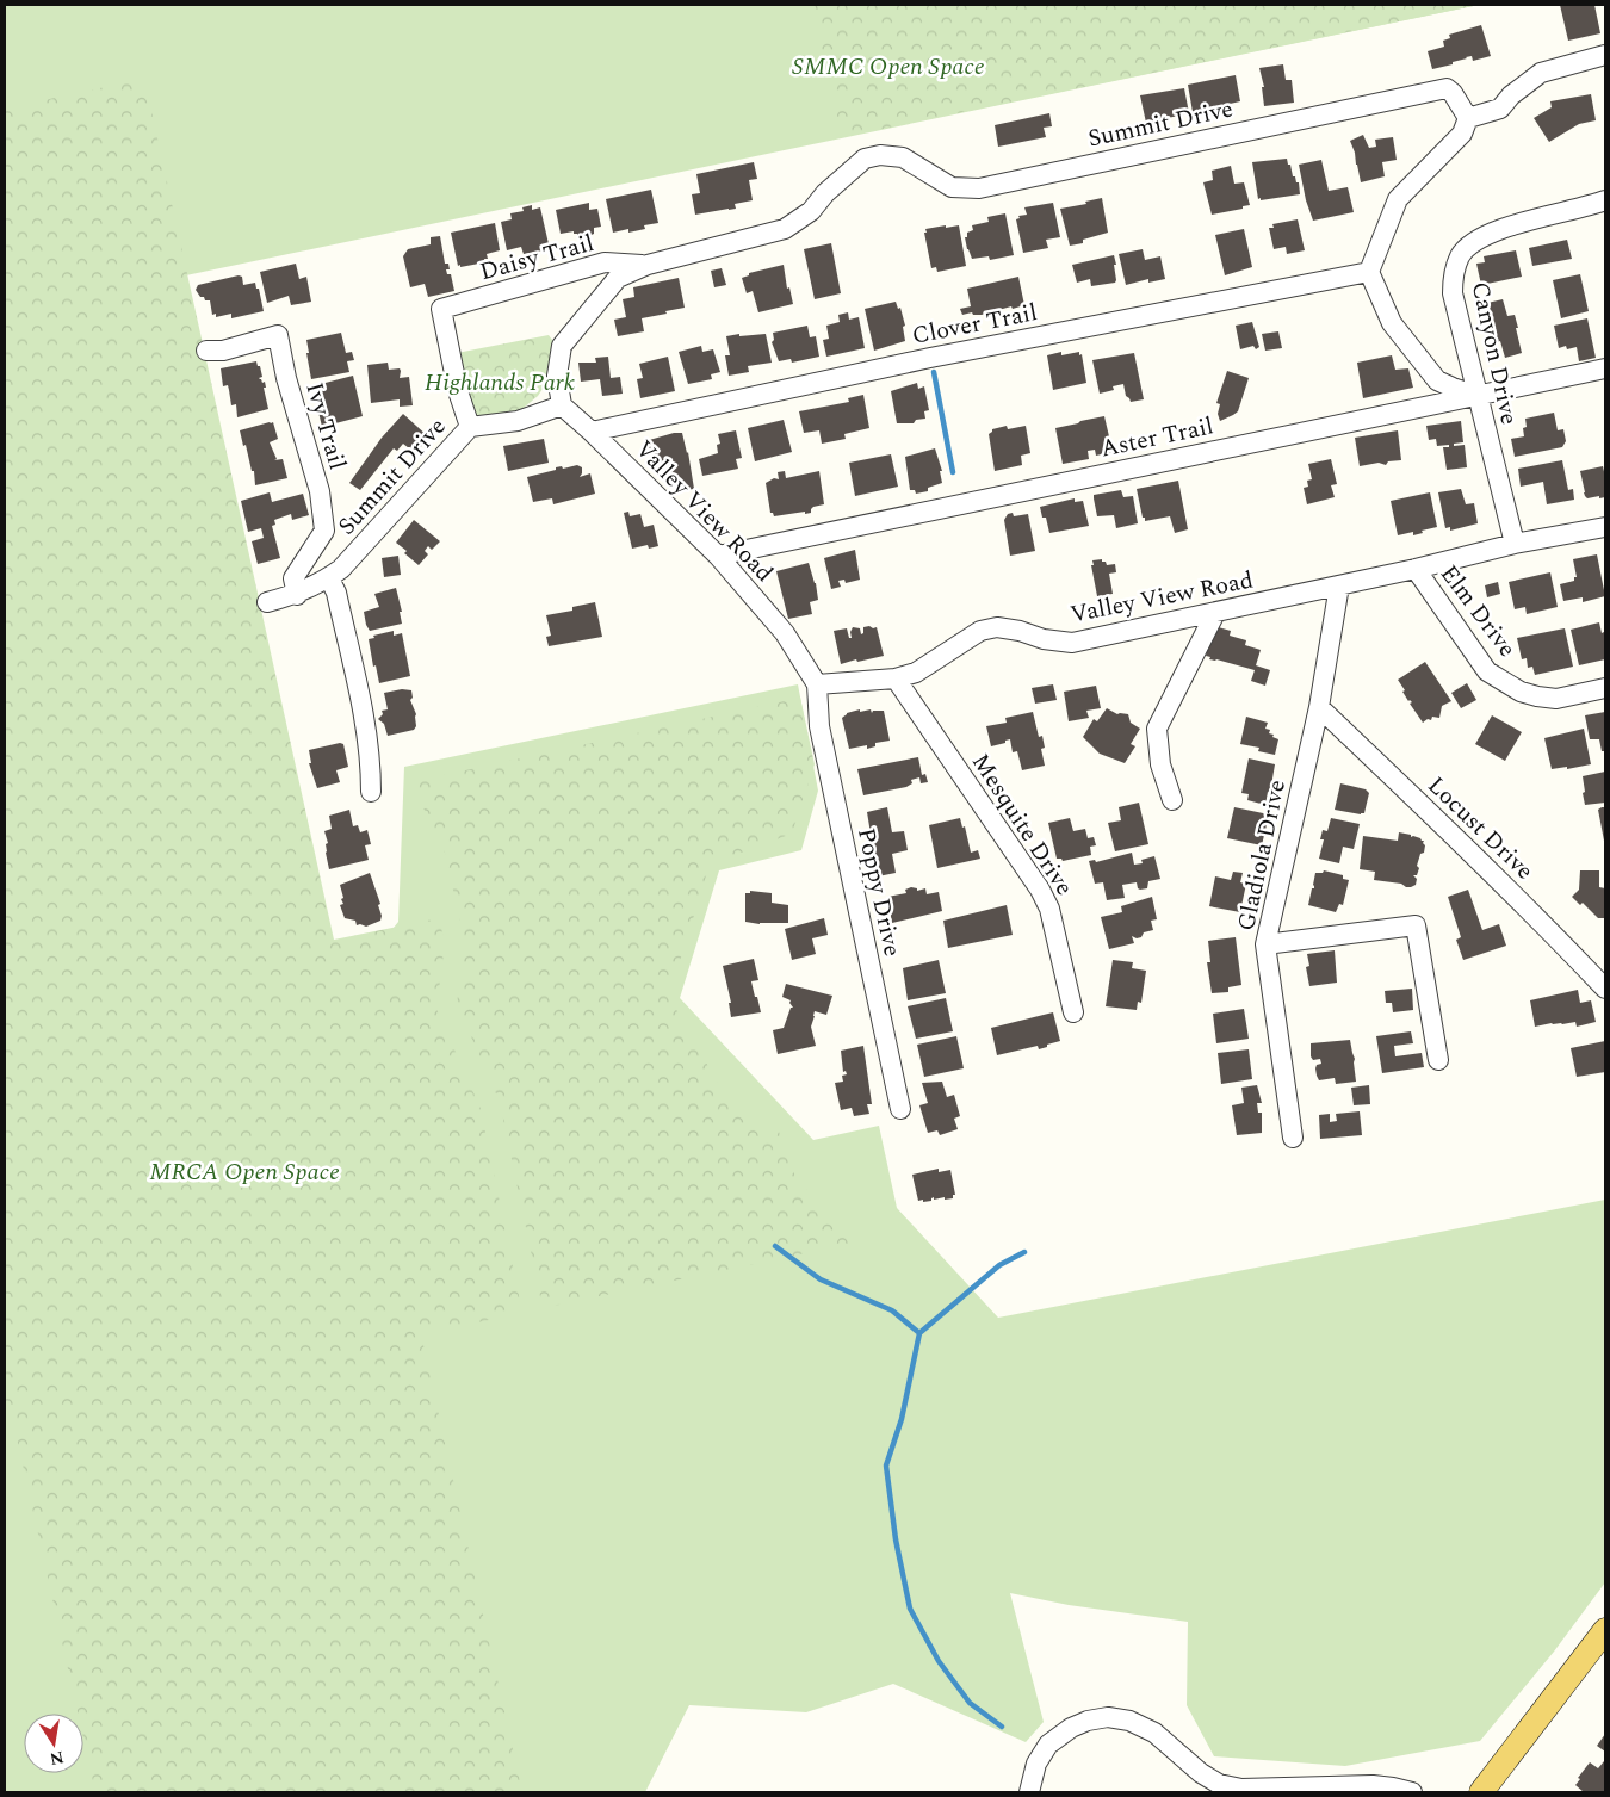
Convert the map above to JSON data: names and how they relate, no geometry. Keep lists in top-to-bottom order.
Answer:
{
  "streets": {
    "street": [
      "Summit Drive",
      "Daisy Trail",
      "Clover Trail",
      "Canyon Drive",
      "Ivy Trail",
      "Aster Trail",
      "Valley View Road",
      "Elm Drive",
      "Mesquite Drive",
      "Locust Drive",
      "Gladiola Drive",
      "Poppy Drive"
    ]
  },
  "crossings": [
    ["Summit Drive", "Daisy Trail"],
    ["Summit Drive", "Ivy Trail"],
    ["Summit Drive", "Valley View Road"],
    ["Clover Trail", "Valley View Road"],
    ["Canyon Drive", "Aster Trail"],
    ["Canyon Drive", "Valley View Road"],
    ["Aster Trail", "Valley View Road"],
    ["Valley View Road", "Elm Drive"],
    ["Valley View Road", "Mesquite Drive"],
    ["Valley View Road", "Gladiola Drive"],
    ["Valley View Road", "Poppy Drive"],
    ["Locust Drive", "Gladiola Drive"]
  ],
  "parks": ["SMMC Open Space", "Highlands Park", "MRCA Open Space"],
  "north": "bottom"
}
